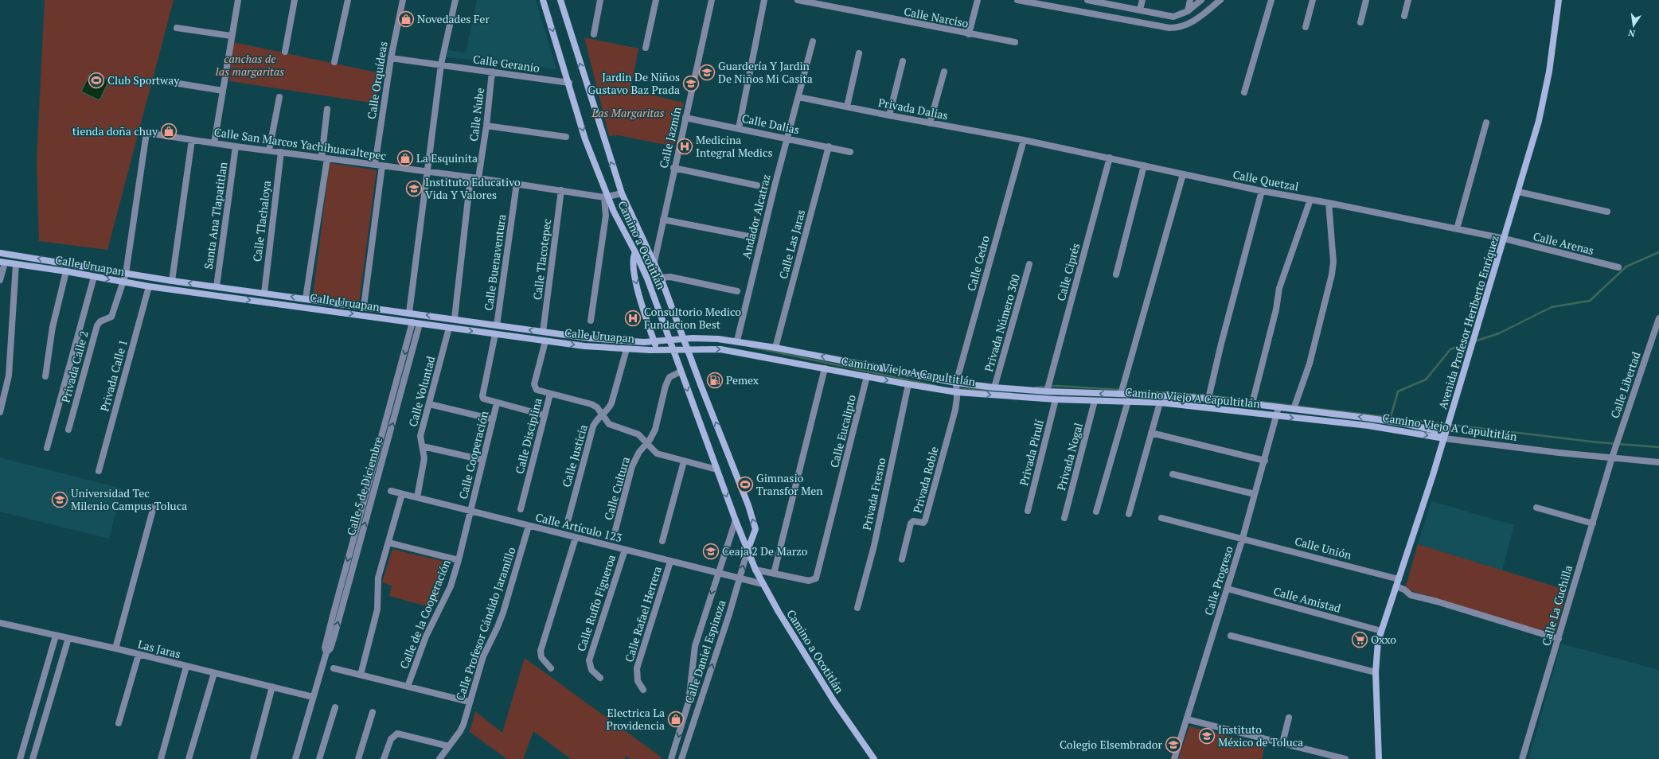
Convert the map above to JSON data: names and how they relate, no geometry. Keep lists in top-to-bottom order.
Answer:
{
  "streets": {
    "main road": [
      "Camino a Ocotitlán",
      "Calle Uruapan",
      "Avenida Profesor Heriberto Enríquez",
      "Camino Viejo A Capultitlán"
    ],
    "street": [
      "Calle Narciso",
      "Calle Geranio",
      "Calle Orquídeas",
      "Privada Dalias",
      "Calle Nube",
      "Calle Dalias",
      "Calle Jazmín",
      "Calle San Marcos Yachihuacaltepec",
      "Calle Quetzal",
      "Santa Ana Tlapatitlan",
      "Andador Alcatraz",
      "Calle Tlachaloya",
      "Calle Arenas",
      "Calle Las Jaras",
      "Calle Tlacotepec",
      "Calle Buenaventura",
      "Calle Cedro",
      "Calle Ciprés",
      "Privada Número 300",
      "Privada Calle 2",
      "Privada Calle 1",
      "Calle Libertad",
      "Calle Voluntad",
      "Calle Eucalipto",
      "Calle Disciplina",
      "Privada Pirulí",
      "Calle Cooperación",
      "Calle Justicia",
      "Privada Nogal",
      "Privada Roble",
      "Calle 5 de Diciembre",
      "Calle Cultura",
      "Privada Fresno",
      "Calle Artículo 123",
      "Calle Unión",
      "Calle Progreso",
      "Calle Amistad",
      "Calle Ruffo Figueroa",
      "Calle La Cuchilla",
      "Calle de la Cooperación",
      "Calle Rafael Herrera",
      "Calle Profesor Cándido Jaramillo",
      "Las Jaras",
      "Calle Daniel Espinoza"
    ]
  },
  "crossings": [
    ["Calle Geranio", "Calle Orquídeas"],
    ["Calle Geranio", "Calle Nube"],
    ["Calle Geranio", "Camino a Ocotitlán"],
    ["Calle Orquídeas", "Calle San Marcos Yachihuacaltepec"],
    ["Privada Dalias", "Calle Quetzal"],
    ["Privada Dalias", "Andador Alcatraz"],
    ["Privada Dalias", "Calle Cedro"],
    ["Calle Nube", "Calle San Marcos Yachihuacaltepec"],
    ["Calle Dalias", "Calle Jazmín"],
    ["Calle Dalias", "Andador Alcatraz"],
    ["Calle Dalias", "Calle Las Jaras"],
    ["Calle Jazmín", "Camino a Ocotitlán"],
    ["Calle San Marcos Yachihuacaltepec", "Santa Ana Tlapatitlan"],
    ["Calle San Marcos Yachihuacaltepec", "Calle Tlachaloya"],
    ["Calle San Marcos Yachihuacaltepec", "Camino a Ocotitlán"],
    ["Calle San Marcos Yachihuacaltepec", "Calle Tlacotepec"],
    ["Calle San Marcos Yachihuacaltepec", "Calle Buenaventura"],
    ["Calle San Marcos Yachihuacaltepec", "Privada Calle 2"],
    ["Calle Quetzal", "Calle Arenas"],
    ["Calle Quetzal", "Calle Cedro"],
    ["Calle Quetzal", "Calle Ciprés"],
    ["Calle Quetzal", "Avenida Profesor Heriberto Enríquez"],
    ["Santa Ana Tlapatitlan", "Calle Uruapan"],
    ["Andador Alcatraz", "Camino Viejo A Capultitlán"],
    ["Calle Tlachaloya", "Calle Uruapan"],
    ["Calle Arenas", "Avenida Profesor Heriberto Enríquez"],
    ["Calle Las Jaras", "Camino Viejo A Capultitlán"],
    ["Camino a Ocotitlán", "Calle Uruapan"],
    ["Camino a Ocotitlán", "Camino Viejo A Capultitlán"],
    ["Camino a Ocotitlán", "Calle Eucalipto"],
    ["Camino a Ocotitlán", "Calle Cultura"],
    ["Camino a Ocotitlán", "Calle Artículo 123"],
    ["Camino a Ocotitlán", "Calle Daniel Espinoza"],
    ["Calle Tlacotepec", "Calle Uruapan"],
    ["Calle Buenaventura", "Calle Uruapan"],
    ["Calle Cedro", "Camino Viejo A Capultitlán"],
    ["Calle Cedro", "Privada Roble"],
    ["Calle Uruapan", "Privada Calle 2"],
    ["Calle Uruapan", "Camino Viejo A Capultitlán"],
    ["Calle Uruapan", "Privada Calle 1"],
    ["Calle Uruapan", "Calle Voluntad"],
    ["Calle Uruapan", "Calle Disciplina"],
    ["Calle Uruapan", "Calle Cooperación"],
    ["Calle Uruapan", "Calle Justicia"],
    ["Calle Uruapan", "Calle 5 de Diciembre"],
    ["Calle Ciprés", "Camino Viejo A Capultitlán"],
    ["Avenida Profesor Heriberto Enríquez", "Camino Viejo A Capultitlán"],
    ["Avenida Profesor Heriberto Enríquez", "Calle Unión"],
    ["Avenida Profesor Heriberto Enríquez", "Calle Amistad"],
    ["Privada Número 300", "Camino Viejo A Capultitlán"],
    ["Camino Viejo A Capultitlán", "Calle Libertad"],
    ["Camino Viejo A Capultitlán", "Calle Eucalipto"],
    ["Camino Viejo A Capultitlán", "Privada Pirulí"],
    ["Camino Viejo A Capultitlán", "Privada Nogal"],
    ["Camino Viejo A Capultitlán", "Privada Roble"],
    ["Camino Viejo A Capultitlán", "Privada Fresno"],
    ["Camino Viejo A Capultitlán", "Calle Progreso"],
    ["Camino Viejo A Capultitlán", "Calle La Cuchilla"],
    ["Calle Libertad", "Calle La Cuchilla"],
    ["Calle Voluntad", "Calle Artículo 123"],
    ["Calle Cooperación", "Calle Artículo 123"],
    ["Calle Cooperación", "Calle de la Cooperación"],
    ["Calle 5 de Diciembre", "Las Jaras"],
    ["Calle Artículo 123", "Calle Ruffo Figueroa"],
    ["Calle Artículo 123", "Calle de la Cooperación"],
    ["Calle Artículo 123", "Calle Rafael Herrera"],
    ["Calle Artículo 123", "Calle Profesor Cándido Jaramillo"],
    ["Calle Artículo 123", "Calle Daniel Espinoza"],
    ["Calle Unión", "Calle Progreso"],
    ["Calle Progreso", "Calle Amistad"]
  ],
  "parks": ["canchas de las margaritas", "Las Margaritas"],
  "places": {
    "shop": [
      "Novedades Fer",
      "tienda doña chuy",
      "La Esquinita",
      "Electrica La Providencia"
    ],
    "school or university": [
      "Guardería Y Jardin De Niños Mi Casita",
      "Jardin De Niños Gustavo Baz Prada",
      "Instituto Educativo Vida Y Valores",
      "Universidad Tec Milenio Campus Toluca",
      "Ceaja 2 De Marzo",
      "Instituto México de Toluca",
      "Colegio Elsembrador"
    ],
    "sports": ["Club Sportway", "Gimnasio Transfor Men"],
    "hospital": ["Medicina Integral Medics", "Consultorio Medico Fundacion Best"],
    "fuel station": ["Pemex"],
    "supermarket": ["Oxxo"]
  },
  "north": "bottom"
}
